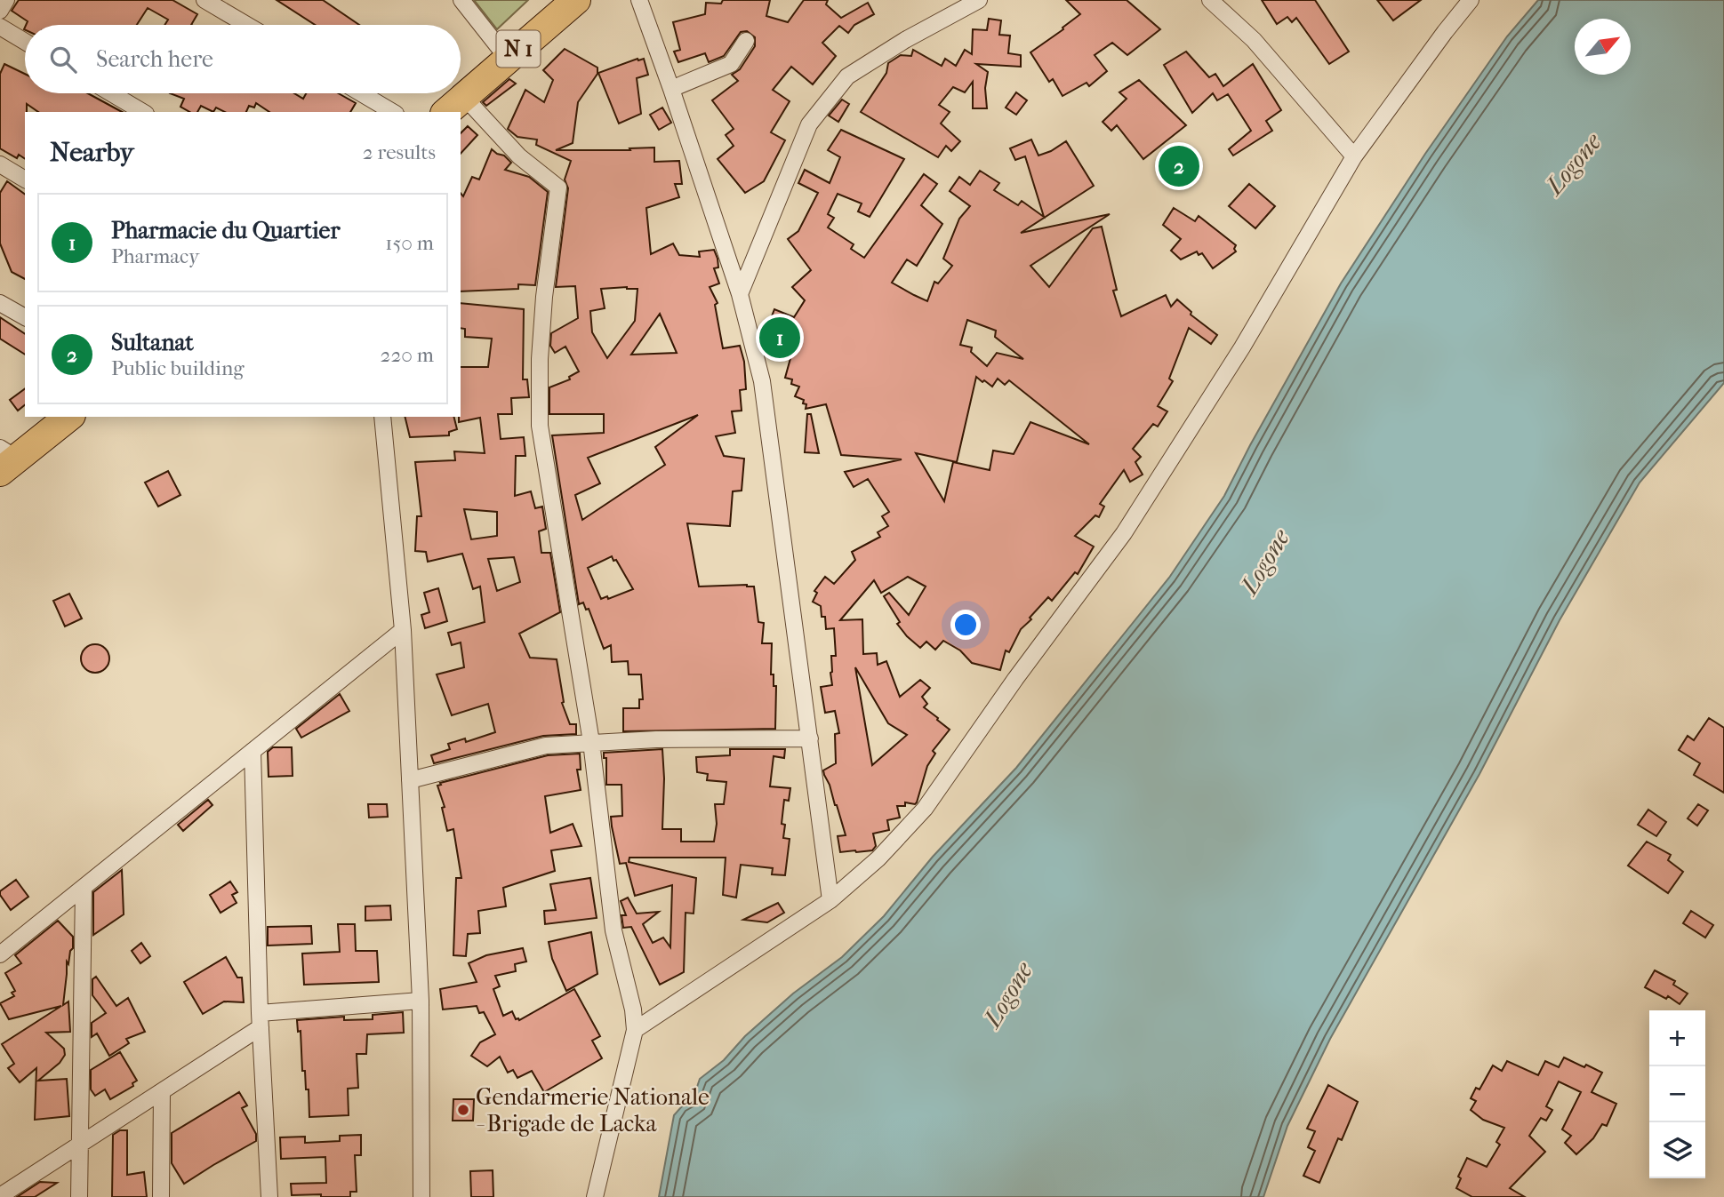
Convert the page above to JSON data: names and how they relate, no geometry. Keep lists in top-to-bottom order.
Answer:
{
  "streets": {
    "highway": ["N 1"]
  },
  "water": ["Logone"],
  "places": ["Gendarmerie Nationale - Brigade de Lacka"],
  "north": "top right",
  "page": {
    "search": "Search here",
    "heading": ["Nearby", "2 results"],
    "pins": ["2", "1"],
    "list": [
      {
        "mark": "1",
        "name": "Pharmacie du Quartier",
        "note": "Pharmacy",
        "value": "150 m"
      },
      {
        "mark": "2",
        "name": "Sultanat",
        "note": "Public building",
        "value": "220 m"
      }
    ],
    "map_buttons": ["+", "−"]
  }
}
